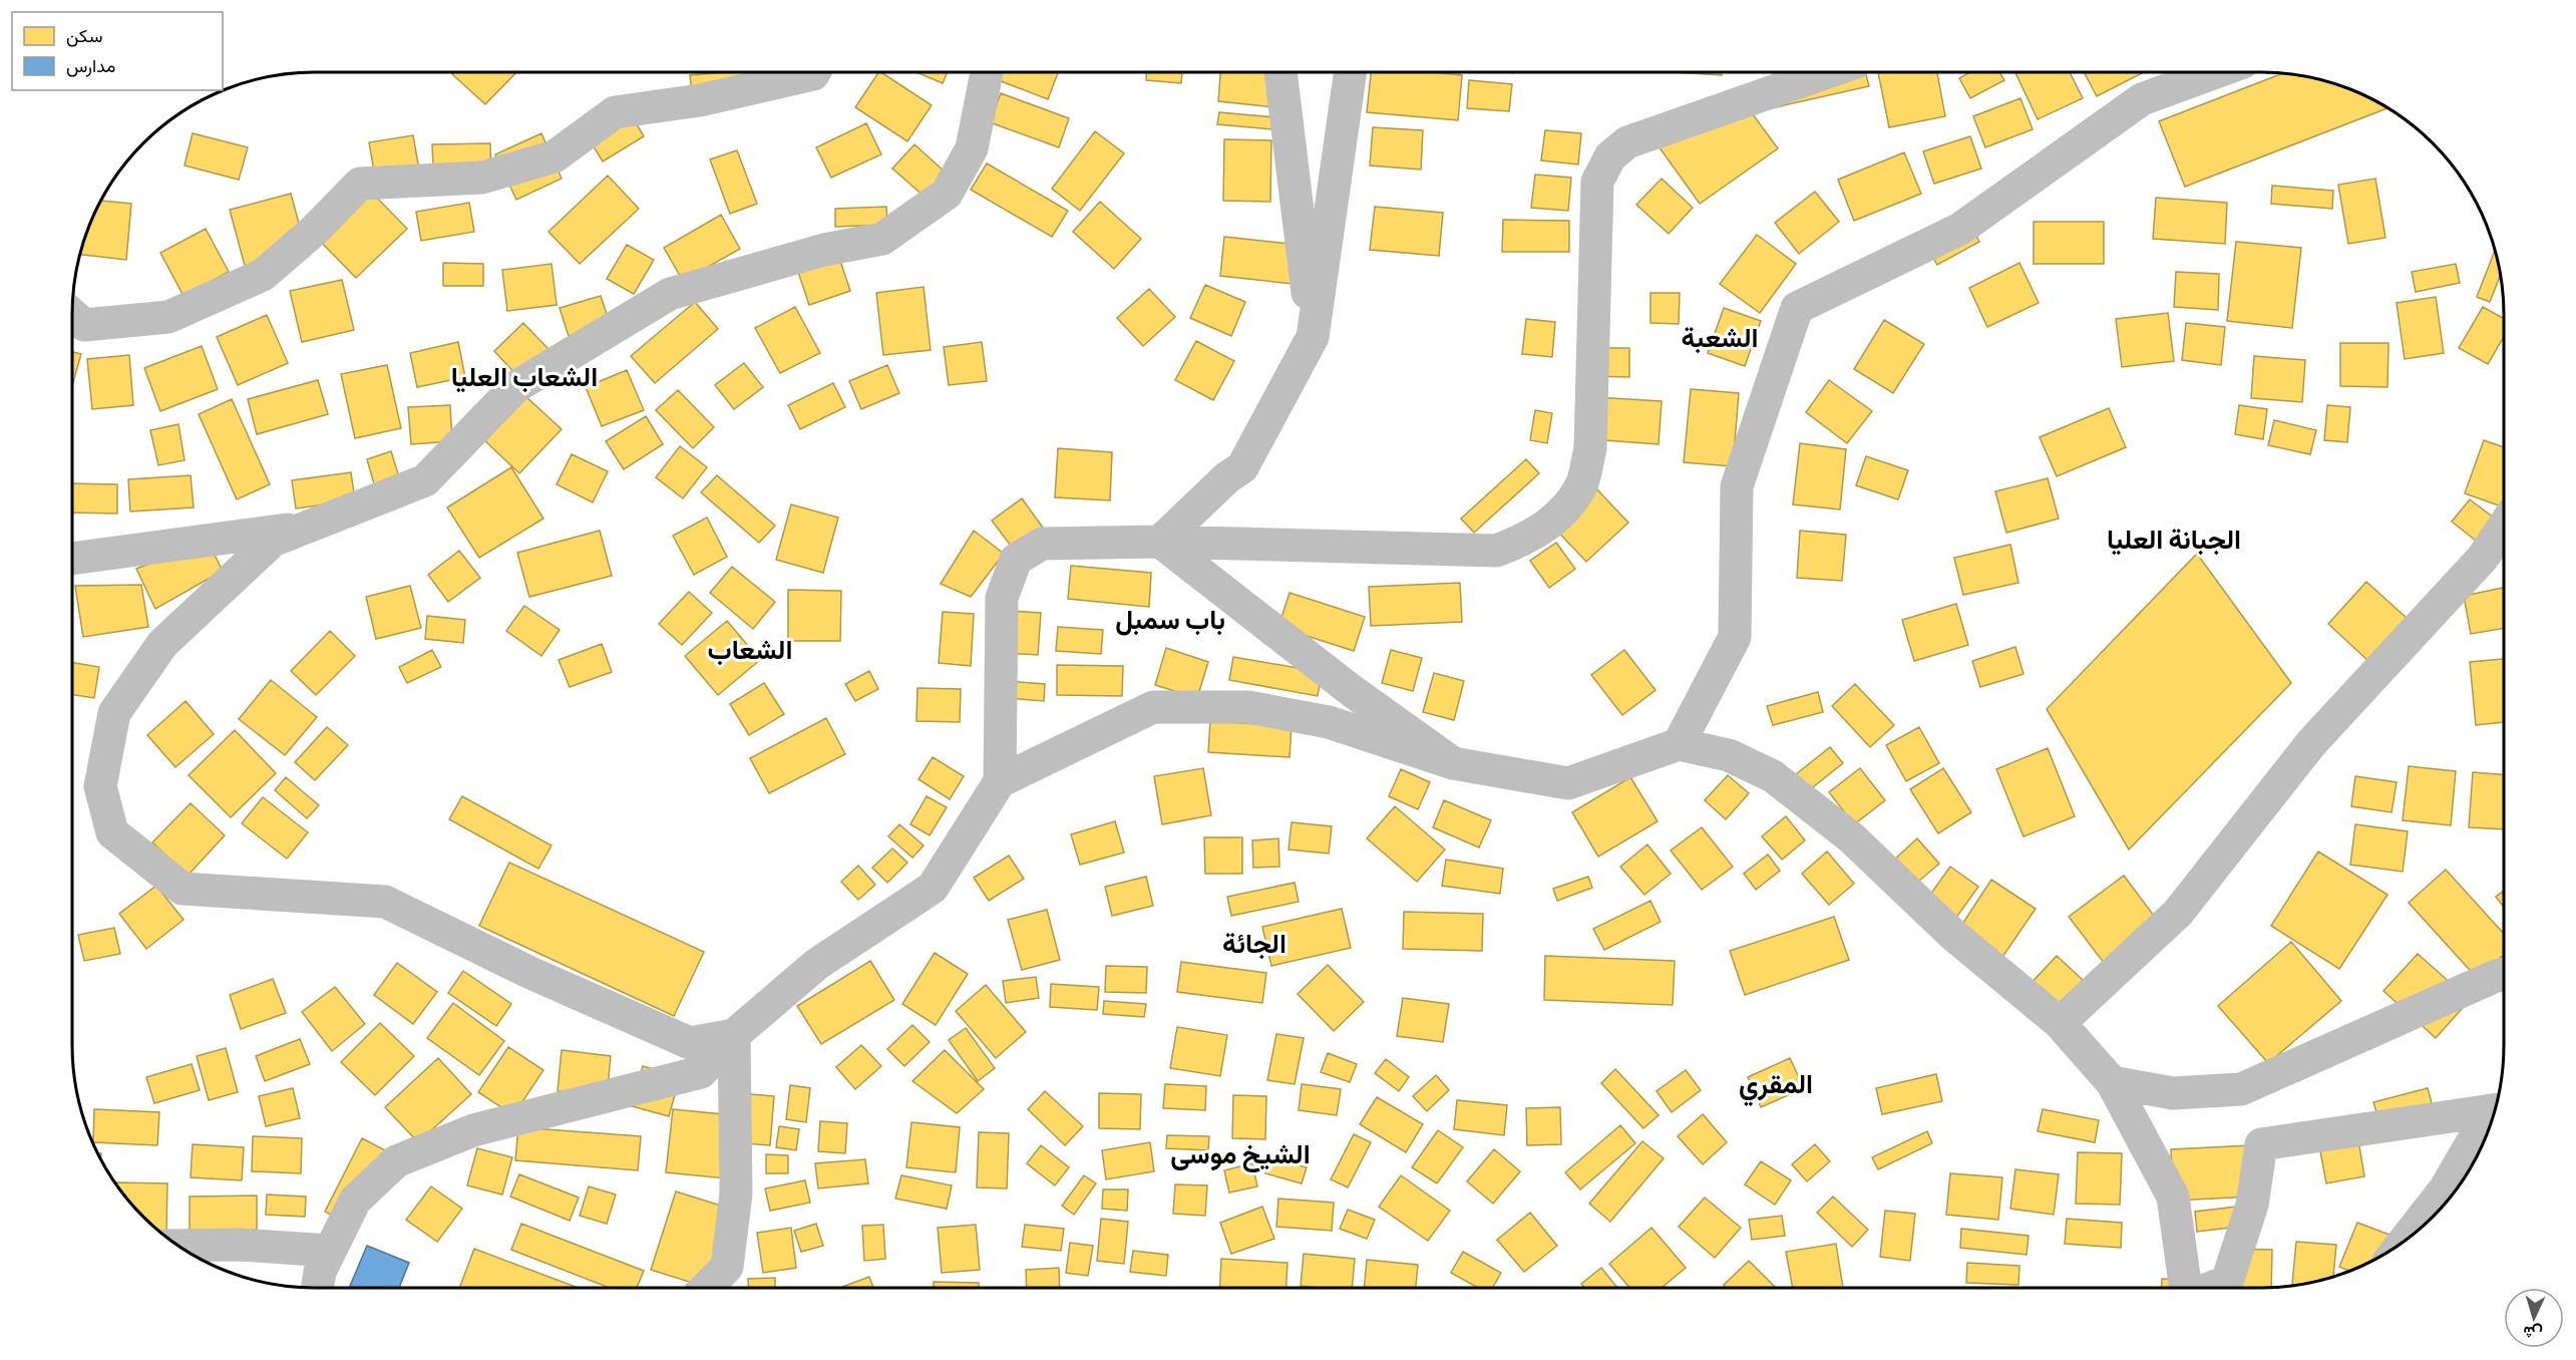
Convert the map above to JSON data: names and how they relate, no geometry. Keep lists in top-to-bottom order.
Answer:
{
  "districts": [
    "الشعبة",
    "الشعاب العليا",
    "الجبانة العليا",
    "باب سمبل",
    "الشعاب",
    "الجائة",
    "المقري",
    "الشيخ موسى"
  ],
  "legend": ["سكن", "مدارس"],
  "north": "bottom"
}
